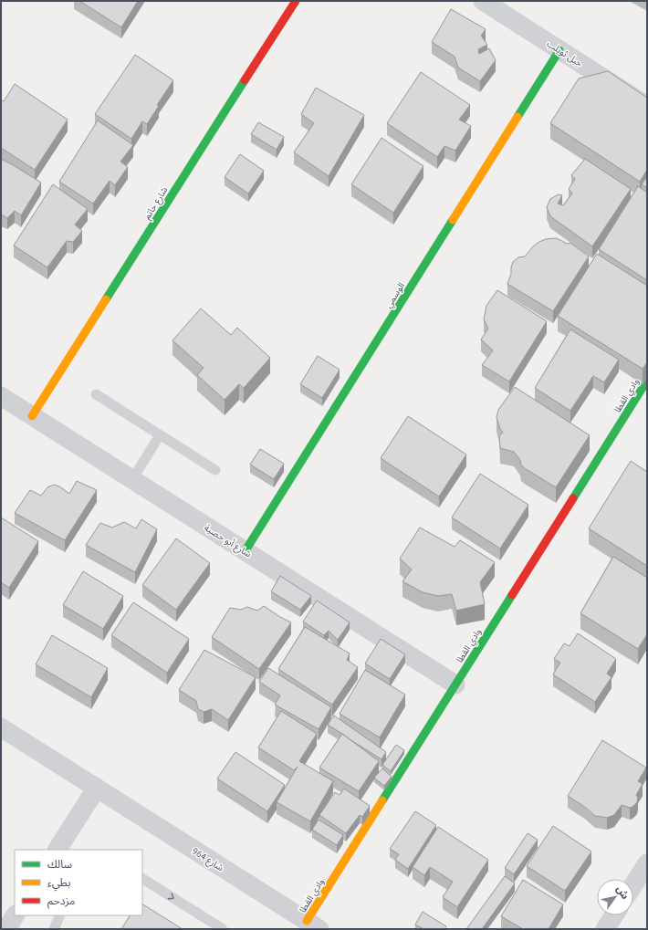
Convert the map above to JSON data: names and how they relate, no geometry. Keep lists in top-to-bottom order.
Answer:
{
  "streets": {
    "street": [
      "جبل ثويلب",
      "شارع حاتم",
      "الوسمي",
      "وادي القطا",
      "شارع أبو حصية",
      "شارع 964"
    ]
  },
  "crossings": [
    ["جبل ثويلب", "الوسمي"],
    ["شارع حاتم", "شارع أبو حصية"],
    ["الوسمي", "شارع أبو حصية"],
    ["وادي القطا", "شارع أبو حصية"],
    ["وادي القطا", "شارع 964"]
  ],
  "legend": ["سالك", "بطيء", "مزدحم"],
  "north": "top right"
}
